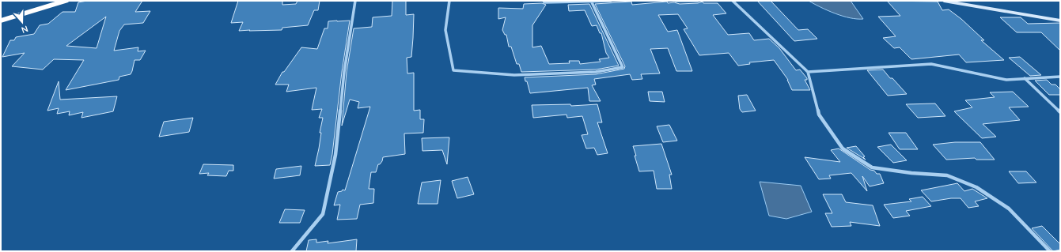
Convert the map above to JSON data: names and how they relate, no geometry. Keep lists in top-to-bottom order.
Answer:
{
  "north": "bottom"
}
